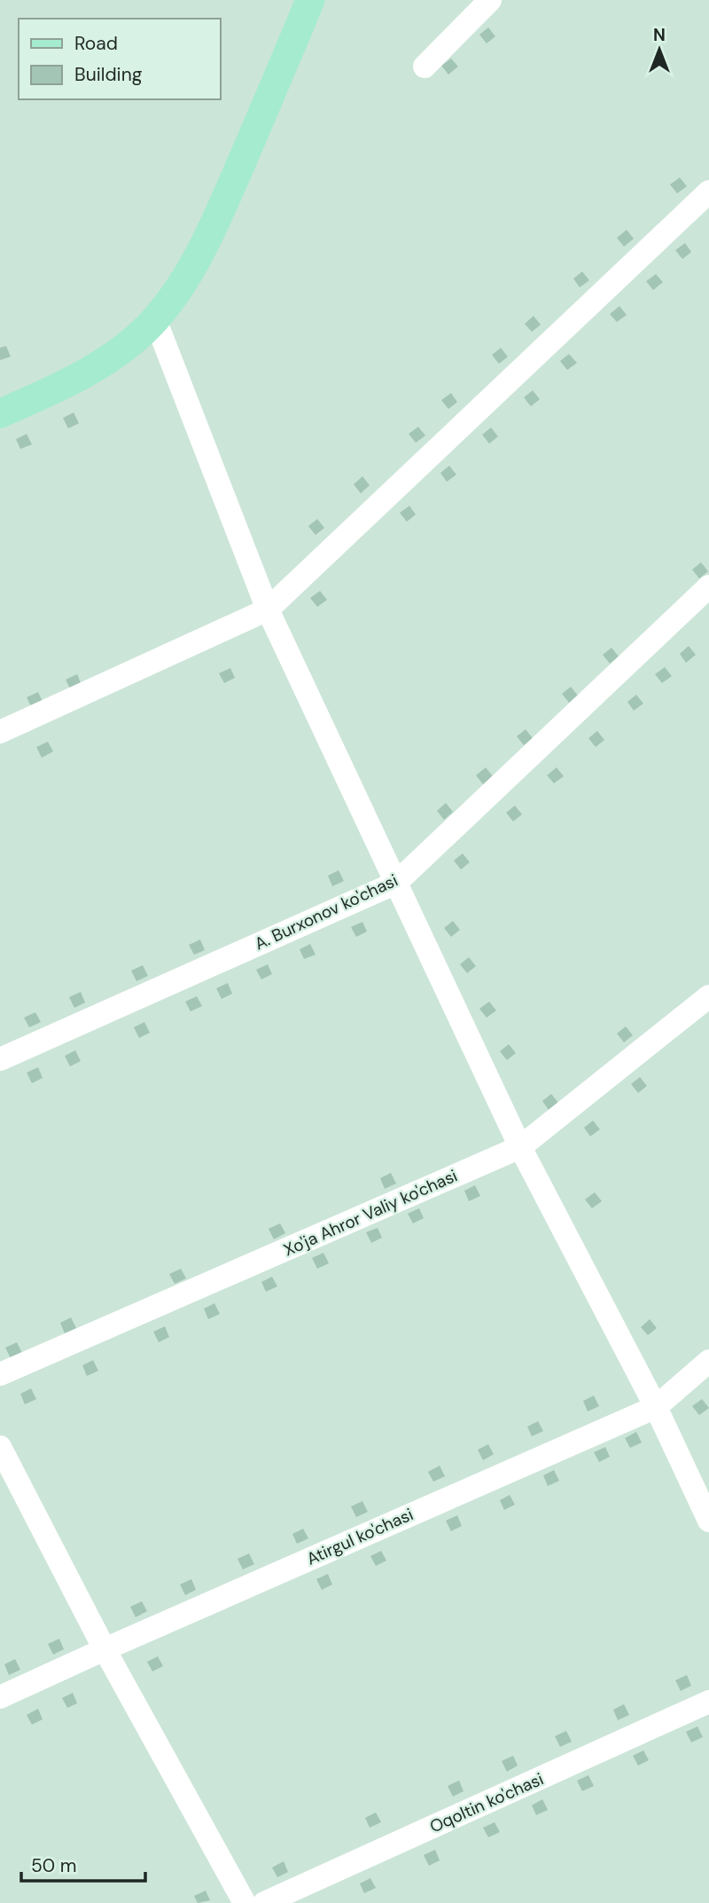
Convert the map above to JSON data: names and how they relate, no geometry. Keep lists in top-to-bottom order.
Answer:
{
  "streets": {
    "street": [
      "A. Burxonov ko'chasi",
      "Xo'ja Ahror Valiy ko'chasi",
      "Atirgul ko'chasi",
      "Oqoltin ko'chasi"
    ]
  },
  "legend": ["Road", "Building"],
  "scale_bar": "50 m",
  "north": "top"
}
